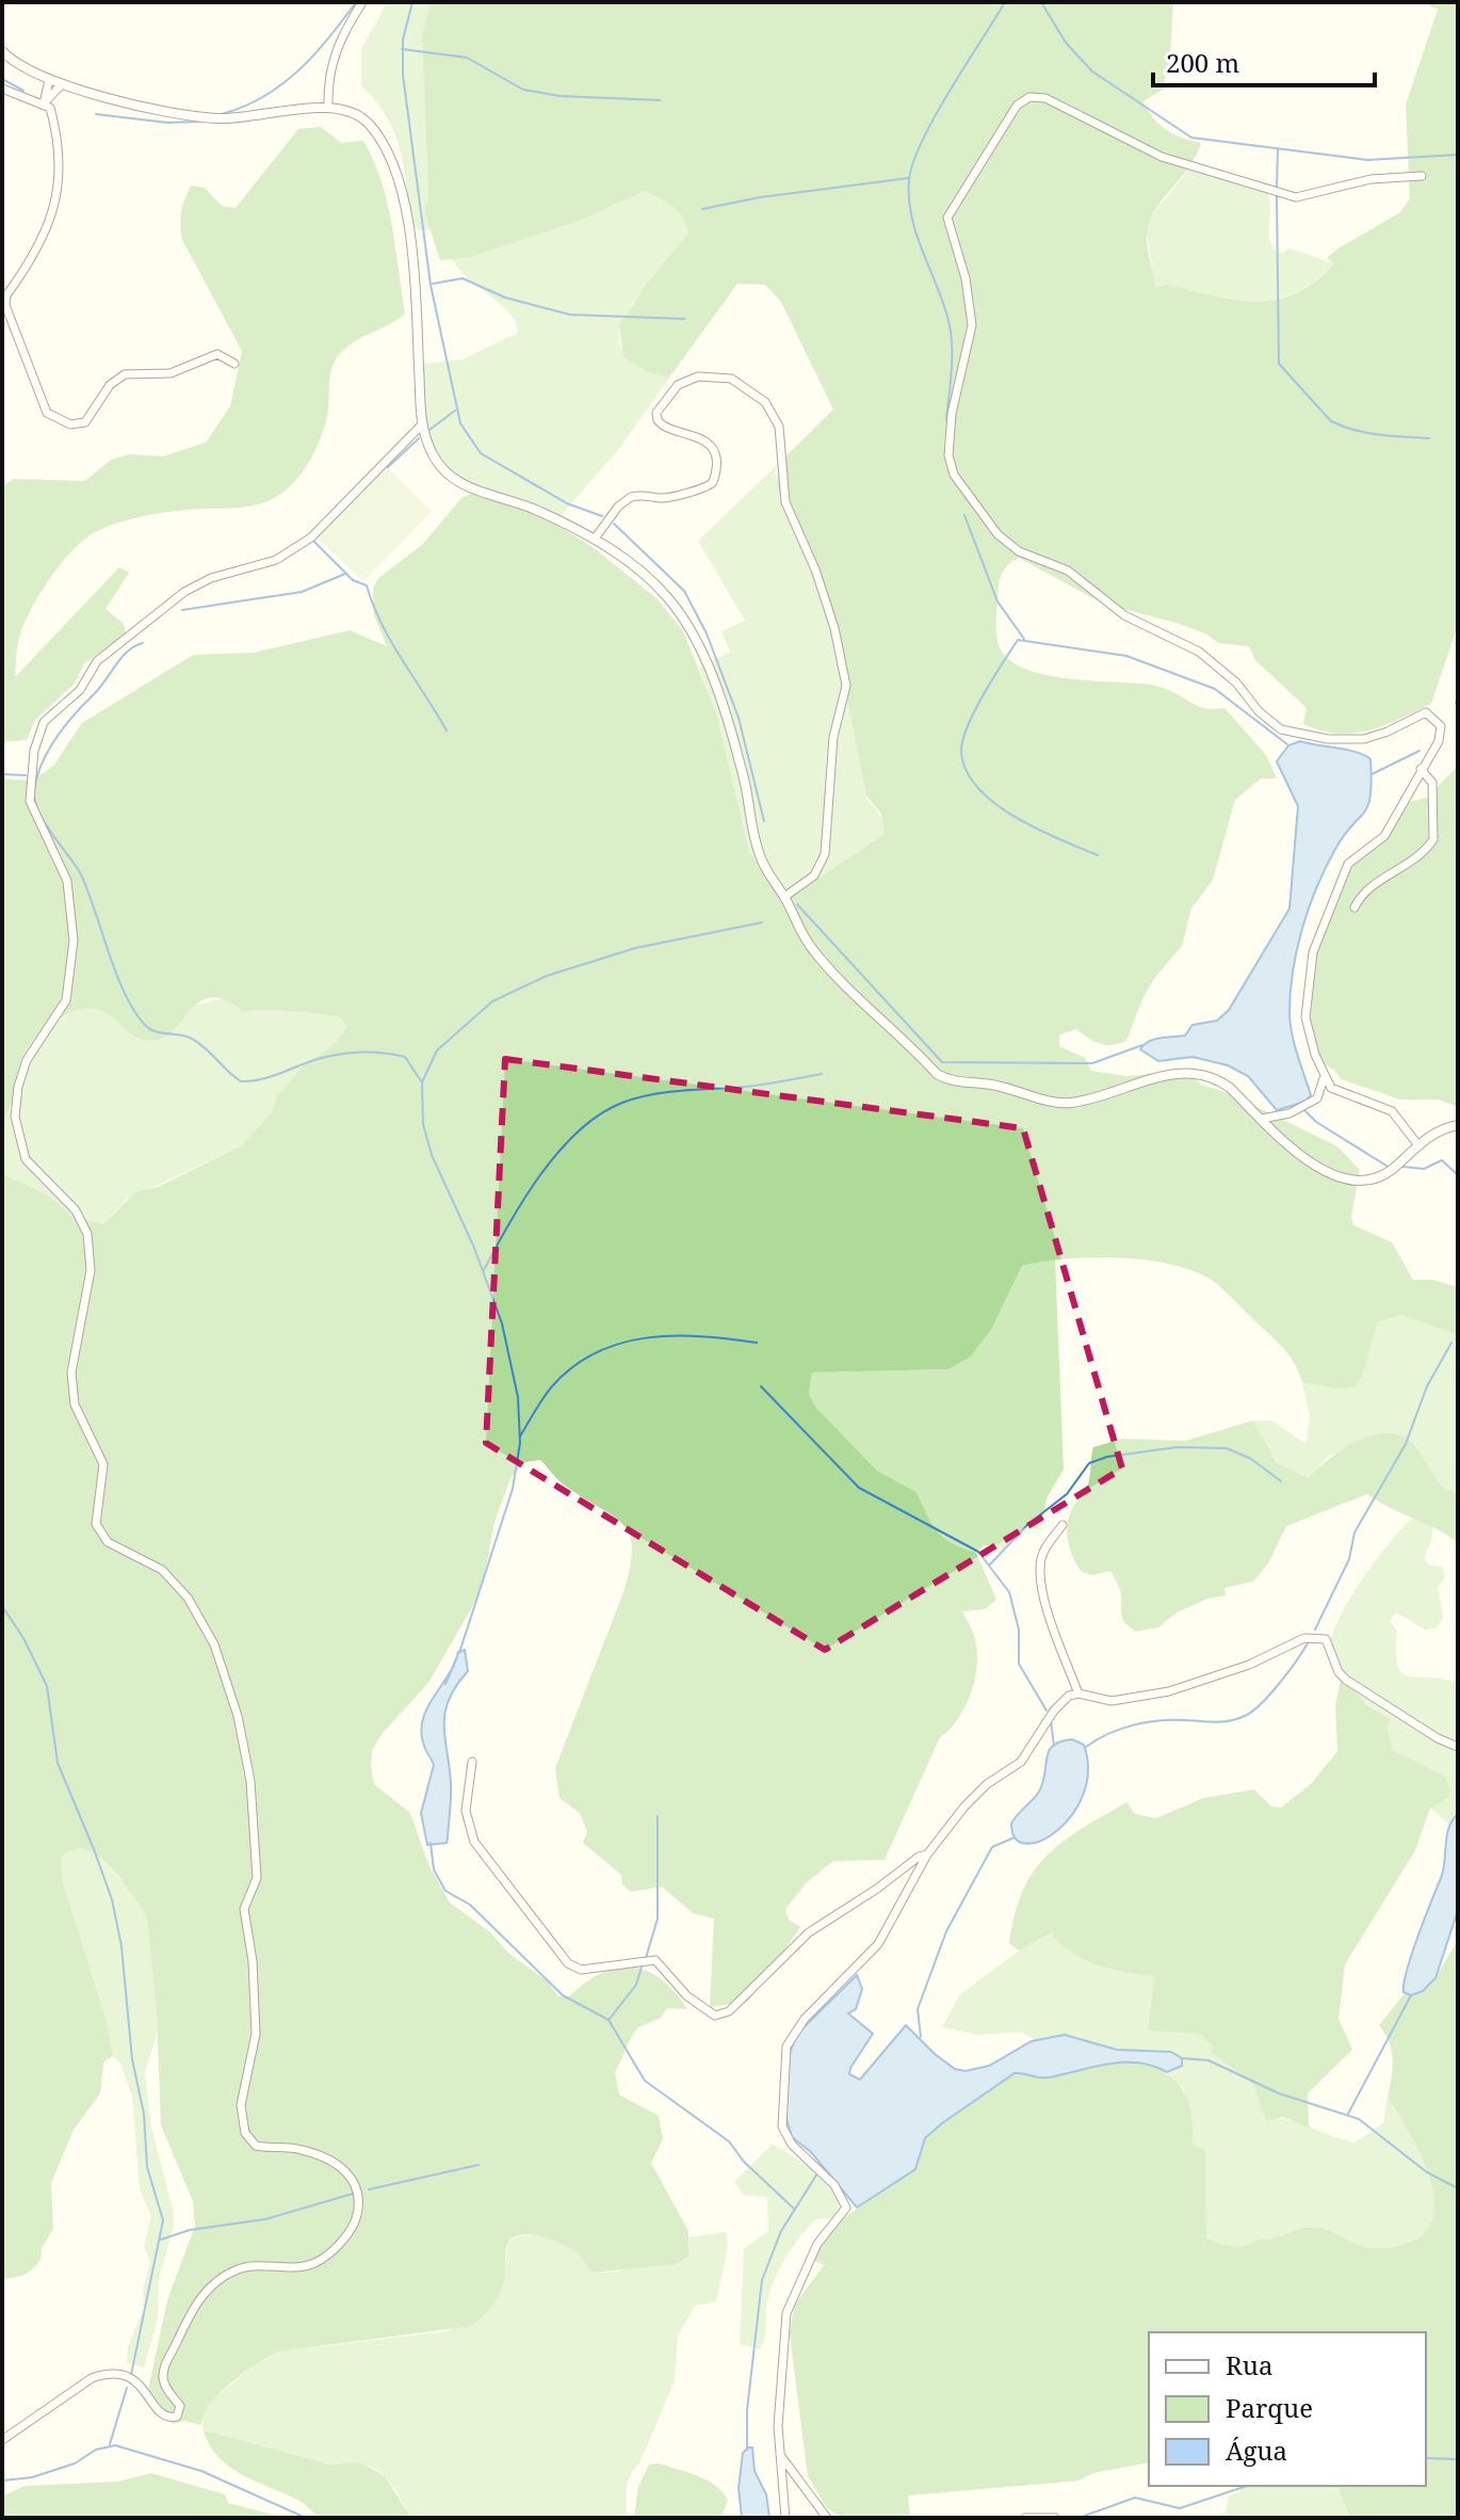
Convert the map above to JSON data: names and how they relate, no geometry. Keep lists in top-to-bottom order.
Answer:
{
  "legend": ["Rua", "Parque", "Água"],
  "scale_bar": "200 m"
}
